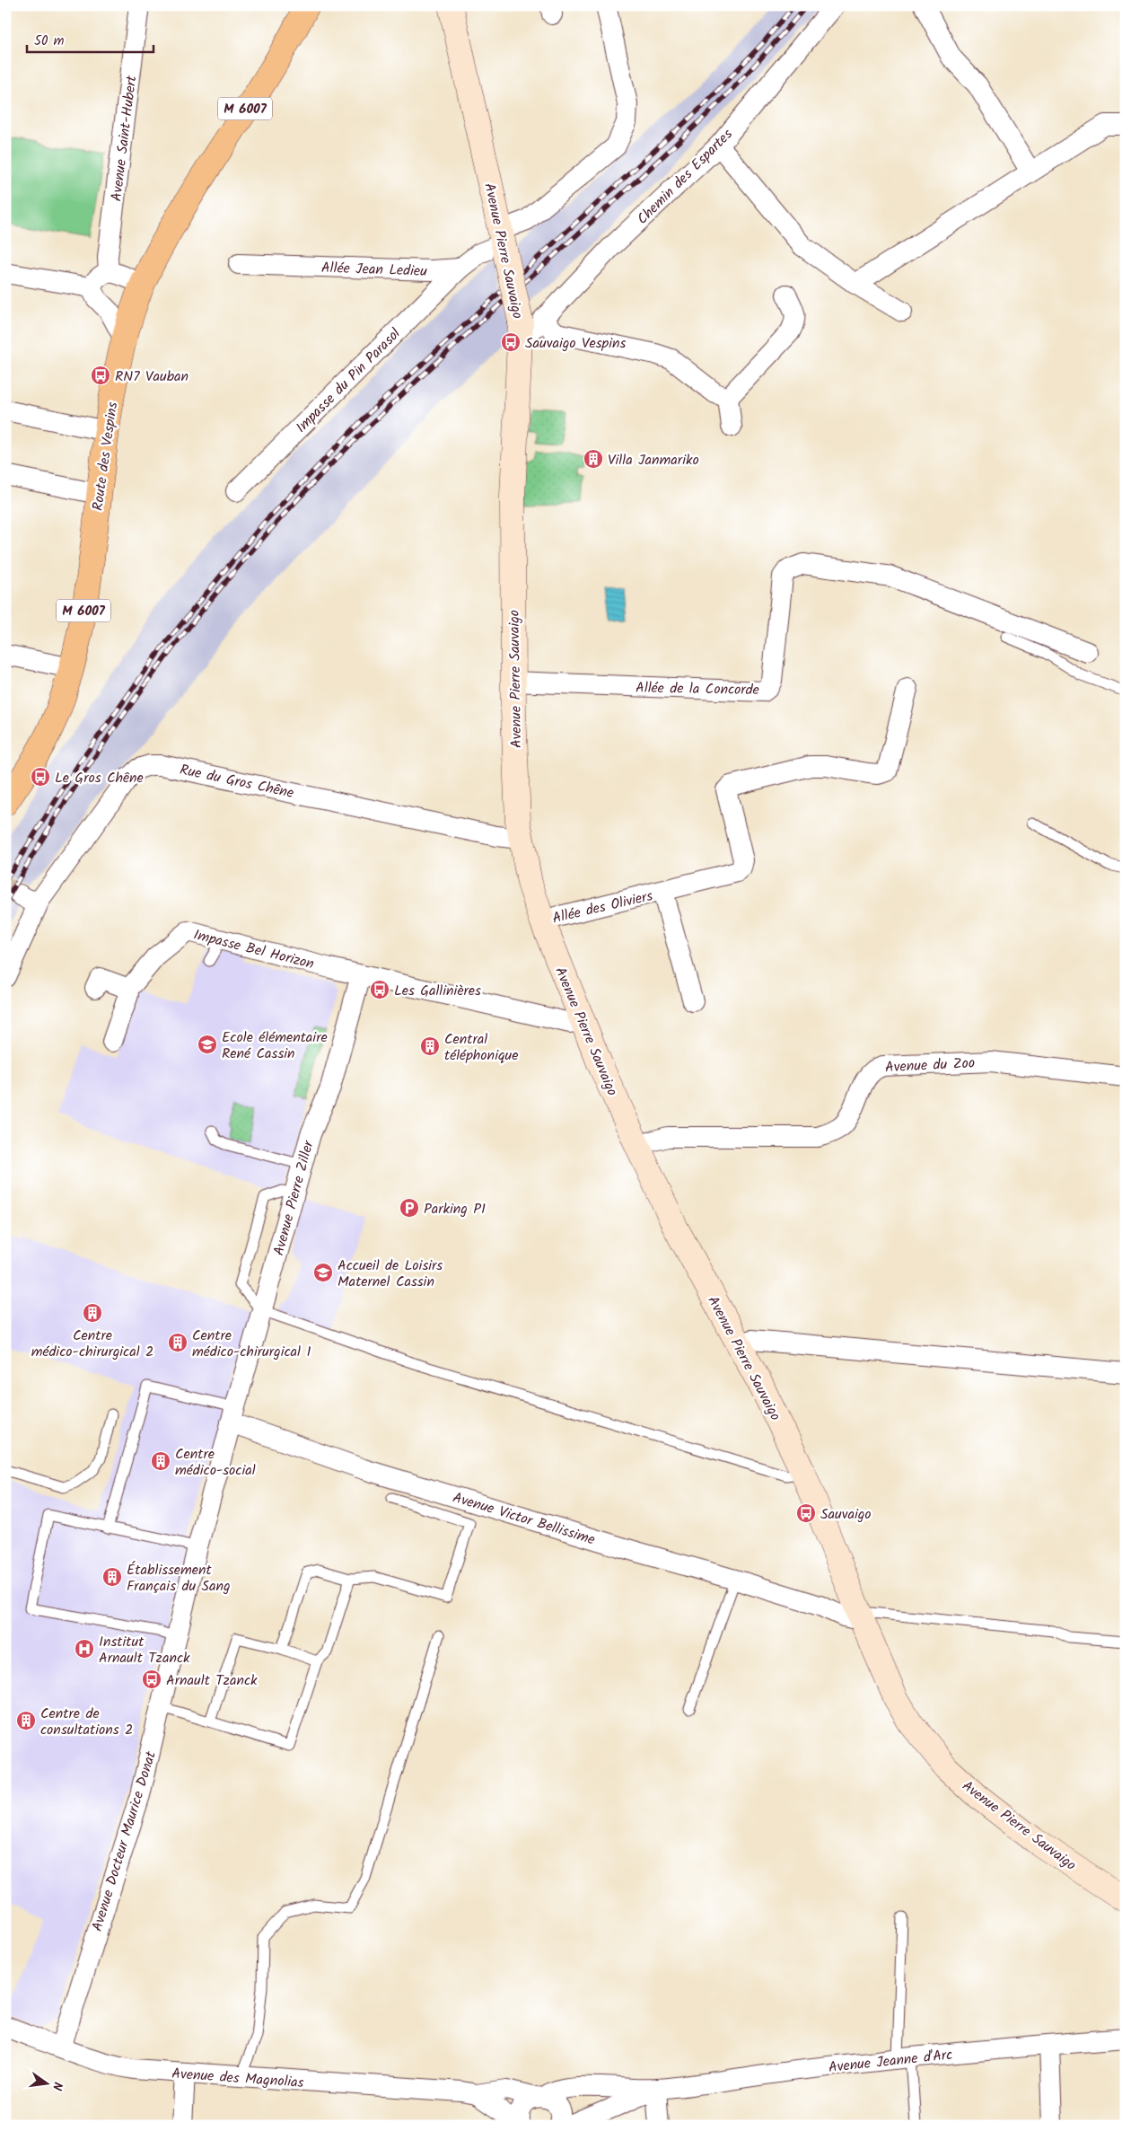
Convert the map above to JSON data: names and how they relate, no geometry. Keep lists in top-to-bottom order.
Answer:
{
  "streets": {
    "main road": ["M 6007", "Avenue Pierre Sauvaigo", "Route des Vespins"],
    "street": [
      "Avenue Saint-Hubert",
      "Chemin des Espartes",
      "Allée Jean Ledieu",
      "Impasse du Pin Parasol",
      "Allée de la Concorde",
      "Rue du Gros Chêne",
      "Allée des Oliviers",
      "Impasse Bel Horizon",
      "Avenue du Zoo",
      "Avenue Pierre Ziller",
      "Avenue Victor Bellissime",
      "Avenue Docteur Maurice Donat",
      "Avenue Jeanne d'Arc",
      "Avenue des Magnolias"
    ]
  },
  "crossings": [
    ["Chemin des Espartes", "Avenue Pierre Sauvaigo"],
    ["Avenue Pierre Sauvaigo", "Allée de la Concorde"],
    ["Avenue Pierre Sauvaigo", "Rue du Gros Chêne"],
    ["Avenue Pierre Sauvaigo", "Allée des Oliviers"],
    ["Avenue Pierre Sauvaigo", "Avenue du Zoo"],
    ["Avenue Pierre Sauvaigo", "Avenue Victor Bellissime"],
    ["Allée Jean Ledieu", "Impasse du Pin Parasol"],
    ["Impasse Bel Horizon", "Avenue Pierre Ziller"],
    ["Avenue Pierre Ziller", "Avenue Victor Bellissime"],
    ["Avenue Pierre Ziller", "Avenue Docteur Maurice Donat"],
    ["Avenue Victor Bellissime", "Avenue Docteur Maurice Donat"],
    ["Avenue Docteur Maurice Donat", "Avenue des Magnolias"],
    ["Avenue Jeanne d'Arc", "Avenue des Magnolias"]
  ],
  "places": {
    "bus stop": [
      "Sauvaigo Vespins",
      "RN7 Vauban",
      "Le Gros Chêne",
      "Les Gallinières",
      "Sauvaigo",
      "Arnault Tzanck"
    ],
    "building": [
      "Villa Janmariko",
      "Central téléphonique",
      "Centre médico-chirurgical 2",
      "Centre médico-chirurgical 1",
      "Centre médico-social",
      "Établissement Français du Sang",
      "Centre de consultations 2"
    ],
    "school or university": ["Ecole élémentaire René Cassin", "Accueil de Loisirs Maternel Cassin"],
    "parking": ["Parking P1"],
    "hospital": ["Institut Arnault Tzanck"]
  },
  "scale_bar": "50 m",
  "north": "right"
}
